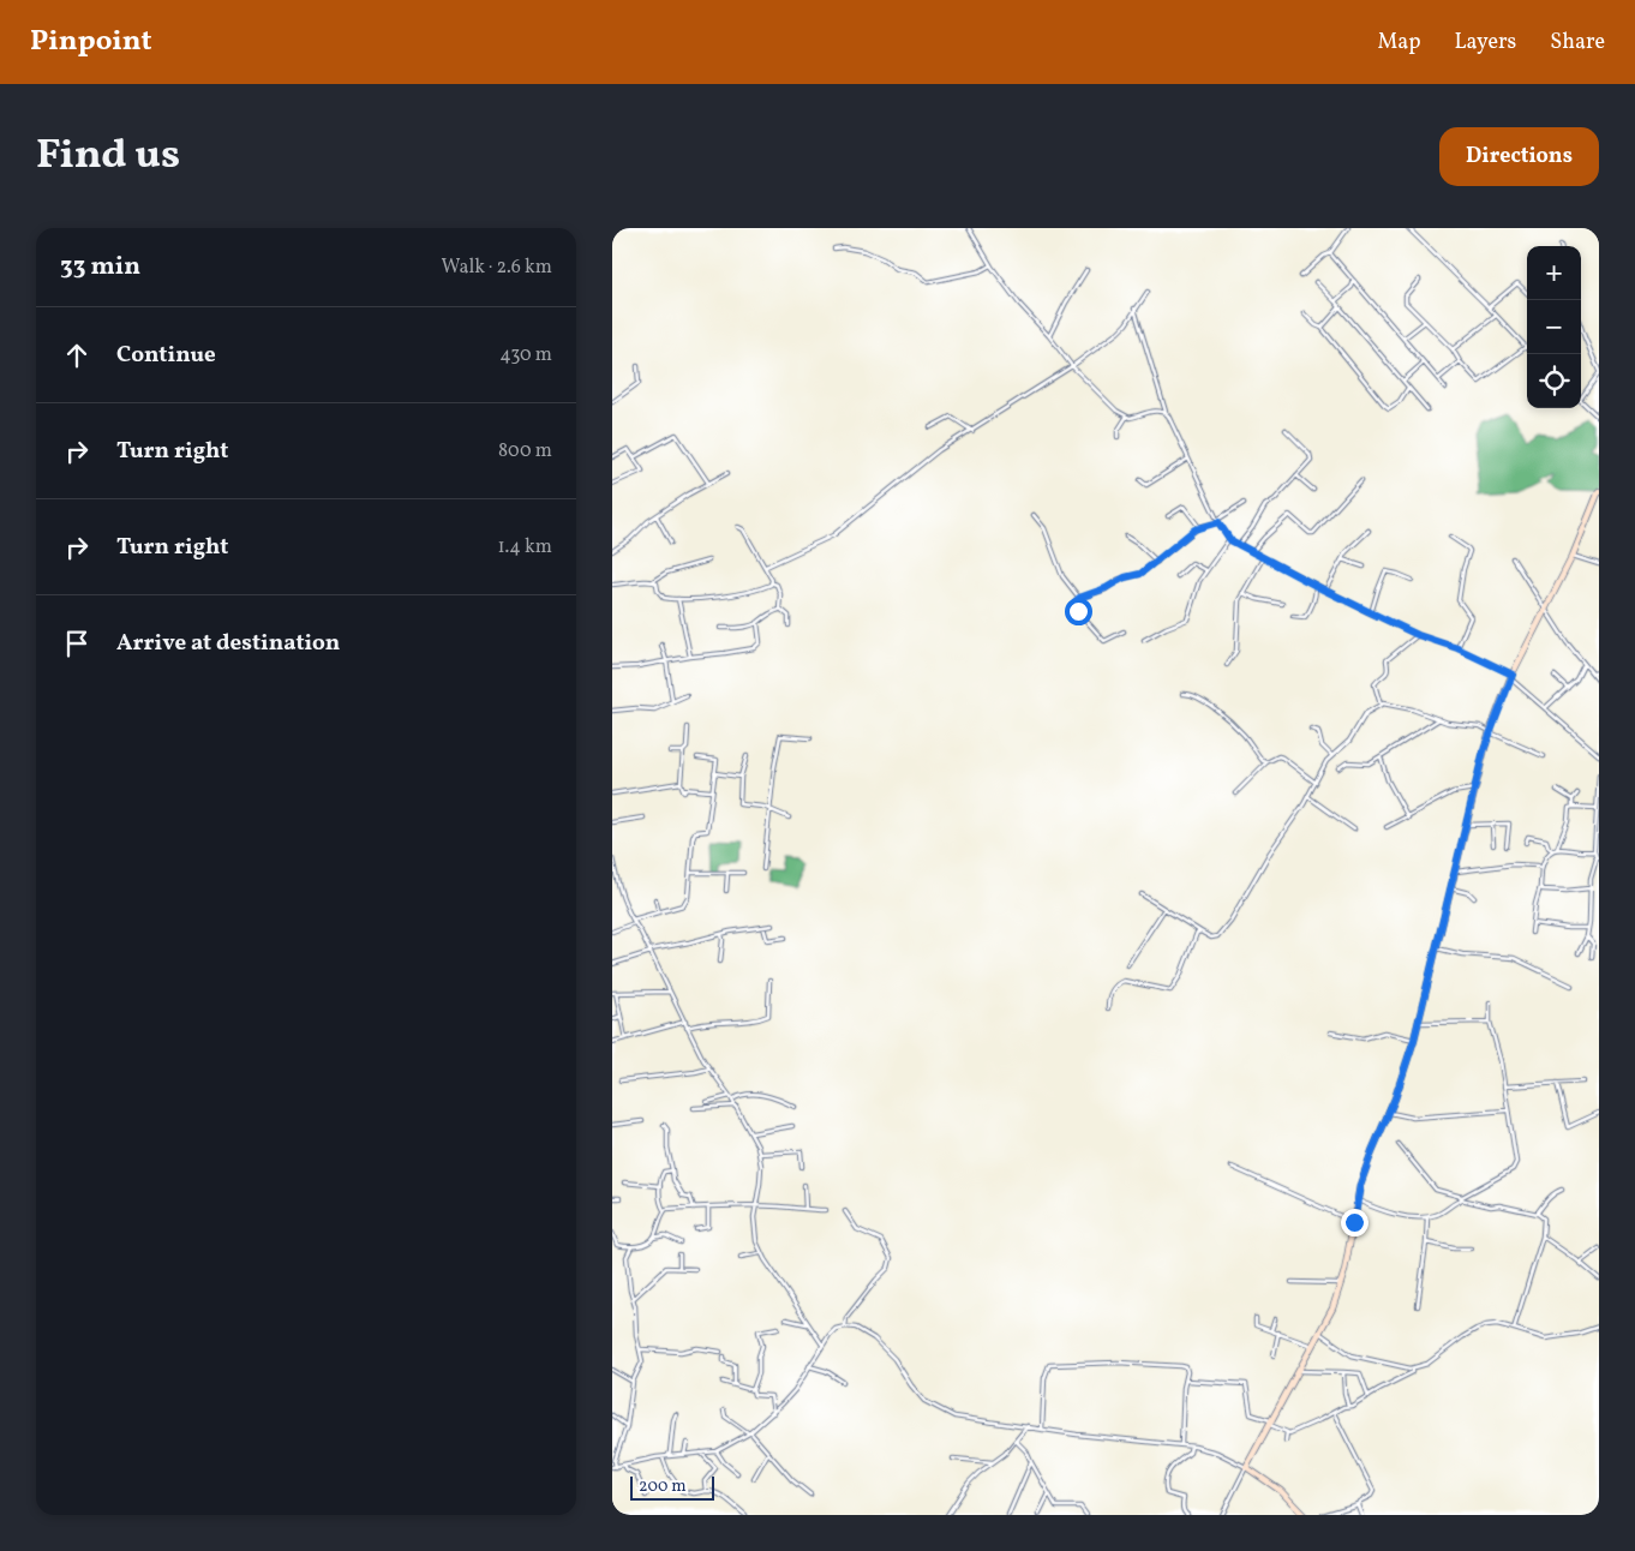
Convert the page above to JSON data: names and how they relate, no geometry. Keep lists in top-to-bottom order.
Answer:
{
  "scale_bar": "200 m",
  "page": {
    "header": "Pinpoint",
    "nav": ["Map", "Layers", "Share"],
    "title": "Find us",
    "buttons": "Directions",
    "heading": ["33 min", "Walk · 2.6 km"],
    "map_buttons": ["+", "−"],
    "list": [
      ["Continue", "430 m"],
      ["Turn right", "800 m"],
      ["Turn right", "1.4 km"],
      "Arrive at destination"
    ],
    "scale": "200 m"
  }
}
